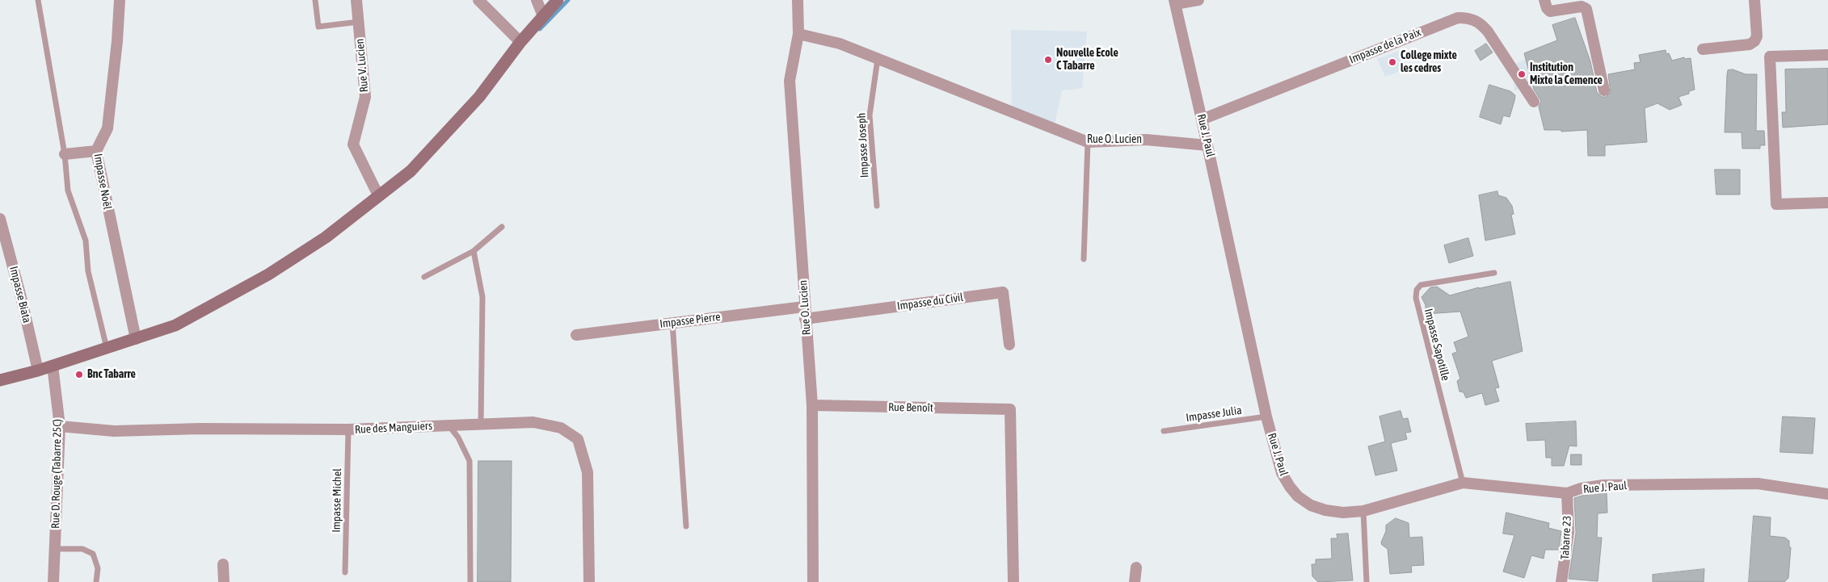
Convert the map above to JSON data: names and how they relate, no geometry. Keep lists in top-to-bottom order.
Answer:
{
  "streets": {
    "street": [
      "Impasse de la Paix",
      "Rue V. Lucien",
      "Rue J. Paul",
      "Rue O. Lucien",
      "Impasse Noël",
      "Impasse Biata",
      "Impasse du Civil",
      "Impasse Pierre",
      "Rue Benoît",
      "Rue des Manguiers",
      "Rue D. Rouge (Tabarre 25C)",
      "Tabarre 23"
    ],
    "lane": [
      "Impasse Joseph",
      "Impasse Sapotille",
      "Impasse Julia",
      "Impasse Michel"
    ]
  },
  "crossings": [
    ["Impasse de la Paix", "Rue J. Paul"],
    ["Rue J. Paul", "Rue O. Lucien"],
    ["Rue J. Paul", "Impasse Sapotille"],
    ["Rue J. Paul", "Impasse Julia"],
    ["Rue J. Paul", "Tabarre 23"],
    ["Rue O. Lucien", "Impasse Joseph"],
    ["Rue O. Lucien", "Impasse du Civil"],
    ["Rue O. Lucien", "Impasse Pierre"],
    ["Rue O. Lucien", "Rue Benoît"],
    ["Rue des Manguiers", "Rue D. Rouge (Tabarre 25C)"],
    ["Rue des Manguiers", "Impasse Michel"]
  ],
  "places": [
    "Nouvelle Ecole C Tabarre",
    "College mixte les cedres",
    "Institution Mixte la Cemence",
    "Bnc Tabarre"
  ]
}
